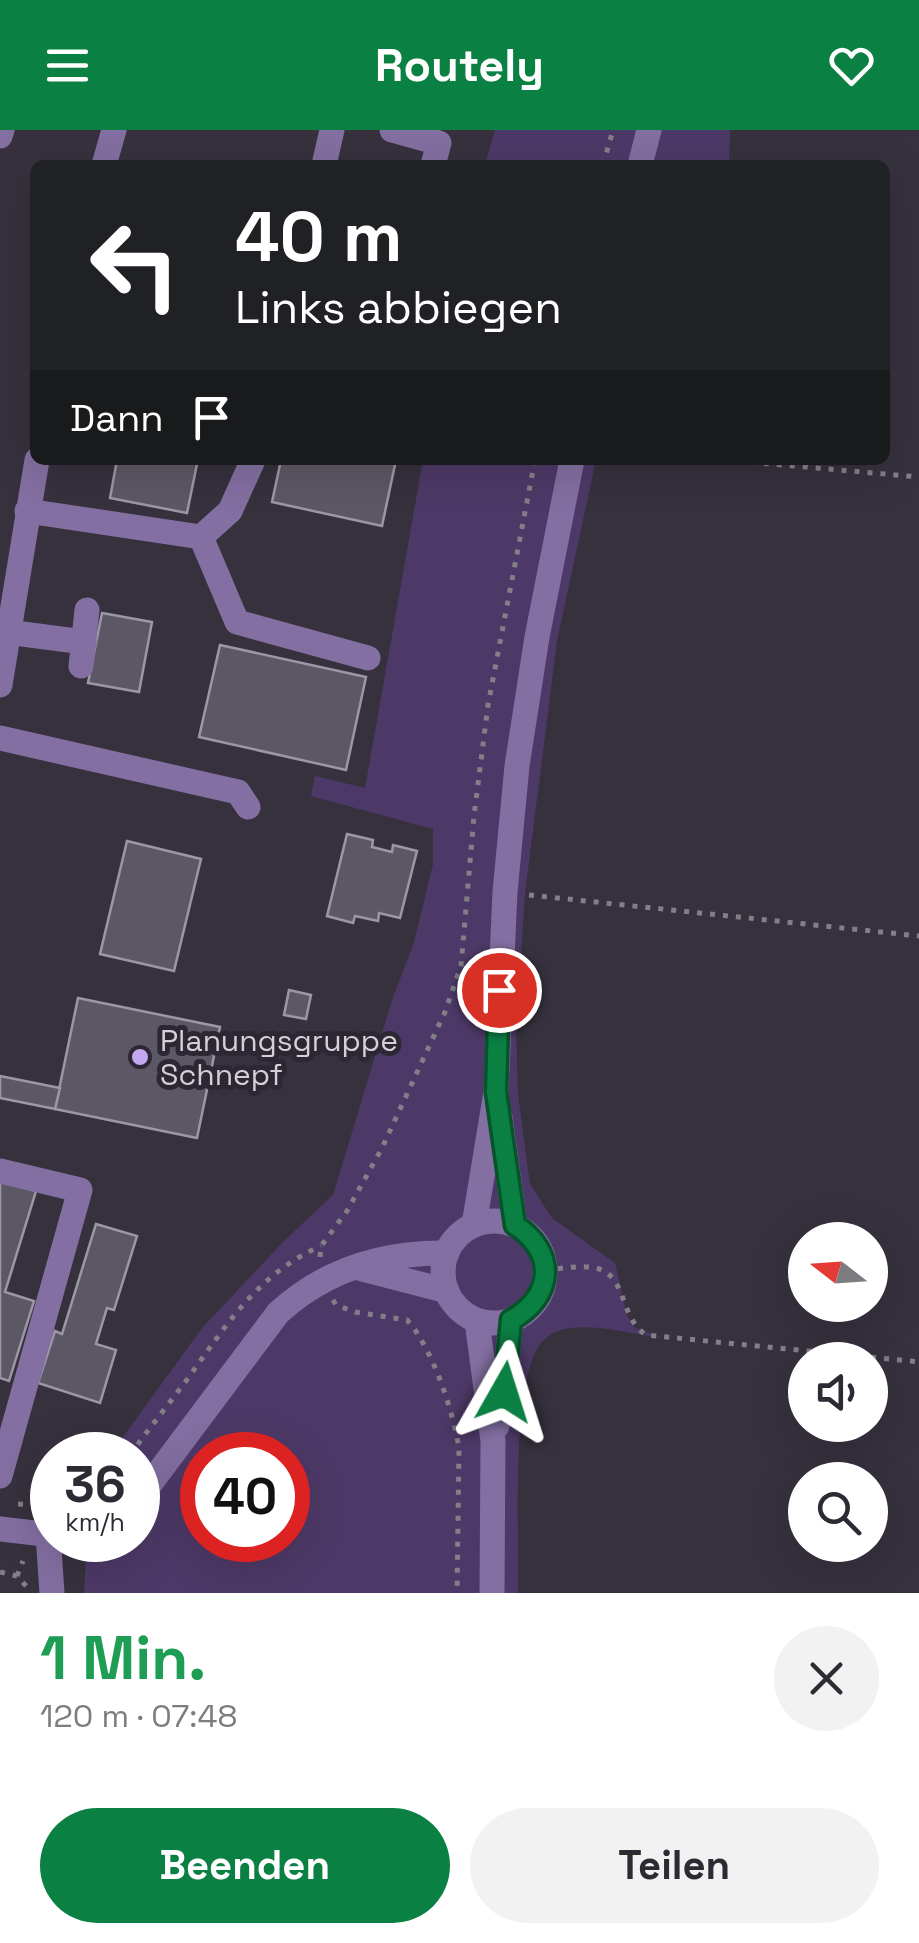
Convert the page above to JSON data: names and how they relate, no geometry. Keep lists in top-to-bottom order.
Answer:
{
  "places": ["Planungsgruppe Schnepf"],
  "north": "left",
  "page": {
    "header": "Routely",
    "turn": ["40 m", "Links abbiegen"],
    "then": "Dann",
    "speed": "36 km/h",
    "limit": "40",
    "heading": ["1 Min.", "120 m · 07:48"],
    "buttons": ["Beenden", "Teilen"]
  }
}
